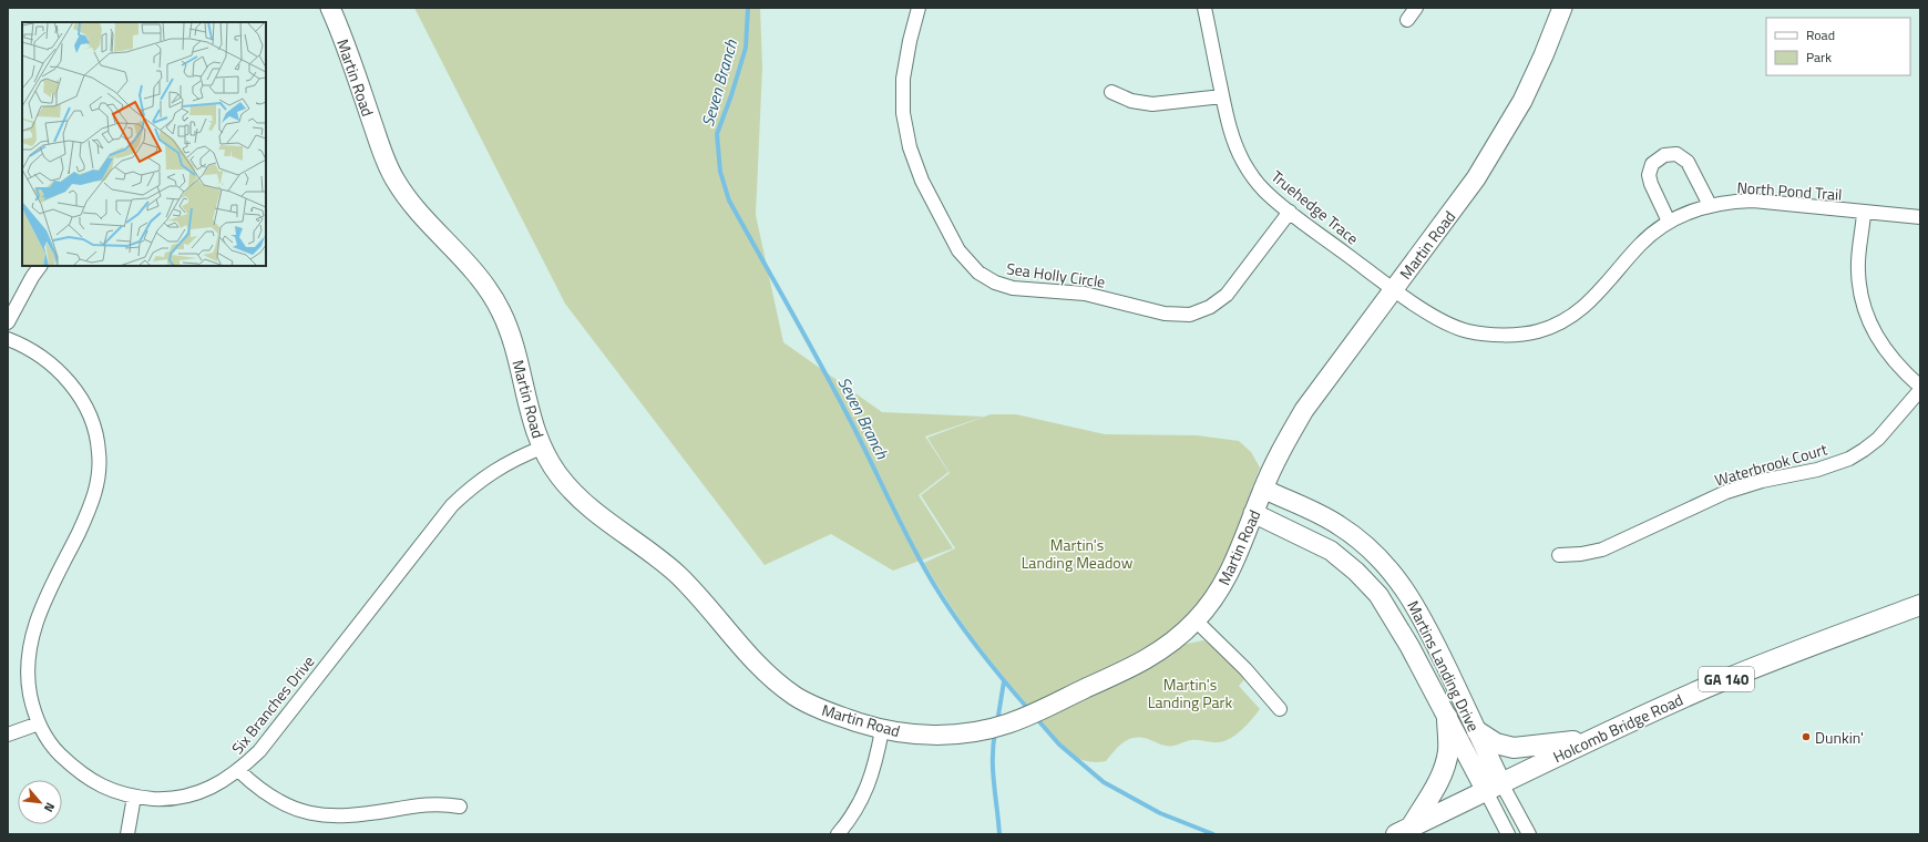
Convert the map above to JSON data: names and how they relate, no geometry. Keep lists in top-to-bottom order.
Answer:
{
  "streets": {
    "main road": ["GA 140", "Holcomb Bridge Road"],
    "street": [
      "Martin Road",
      "North Pond Trail",
      "Truehedge Trace",
      "Sea Holly Circle",
      "Waterbrook Court",
      "Martins Landing Drive",
      "Six Branches Drive"
    ]
  },
  "crossings": [
    ["Martin Road", "North Pond Trail"],
    ["Martin Road", "Truehedge Trace"],
    ["Martin Road", "Martins Landing Drive"],
    ["Martin Road", "Six Branches Drive"],
    ["North Pond Trail", "Truehedge Trace"],
    ["Truehedge Trace", "Sea Holly Circle"],
    ["Martins Landing Drive", "Holcomb Bridge Road"]
  ],
  "water": ["Seven Branch"],
  "parks": ["Martin's Landing Meadow", "Martin's Landing Park"],
  "places": ["Dunkin'"],
  "legend": ["Road", "Park"],
  "north": "bottom right"
}
